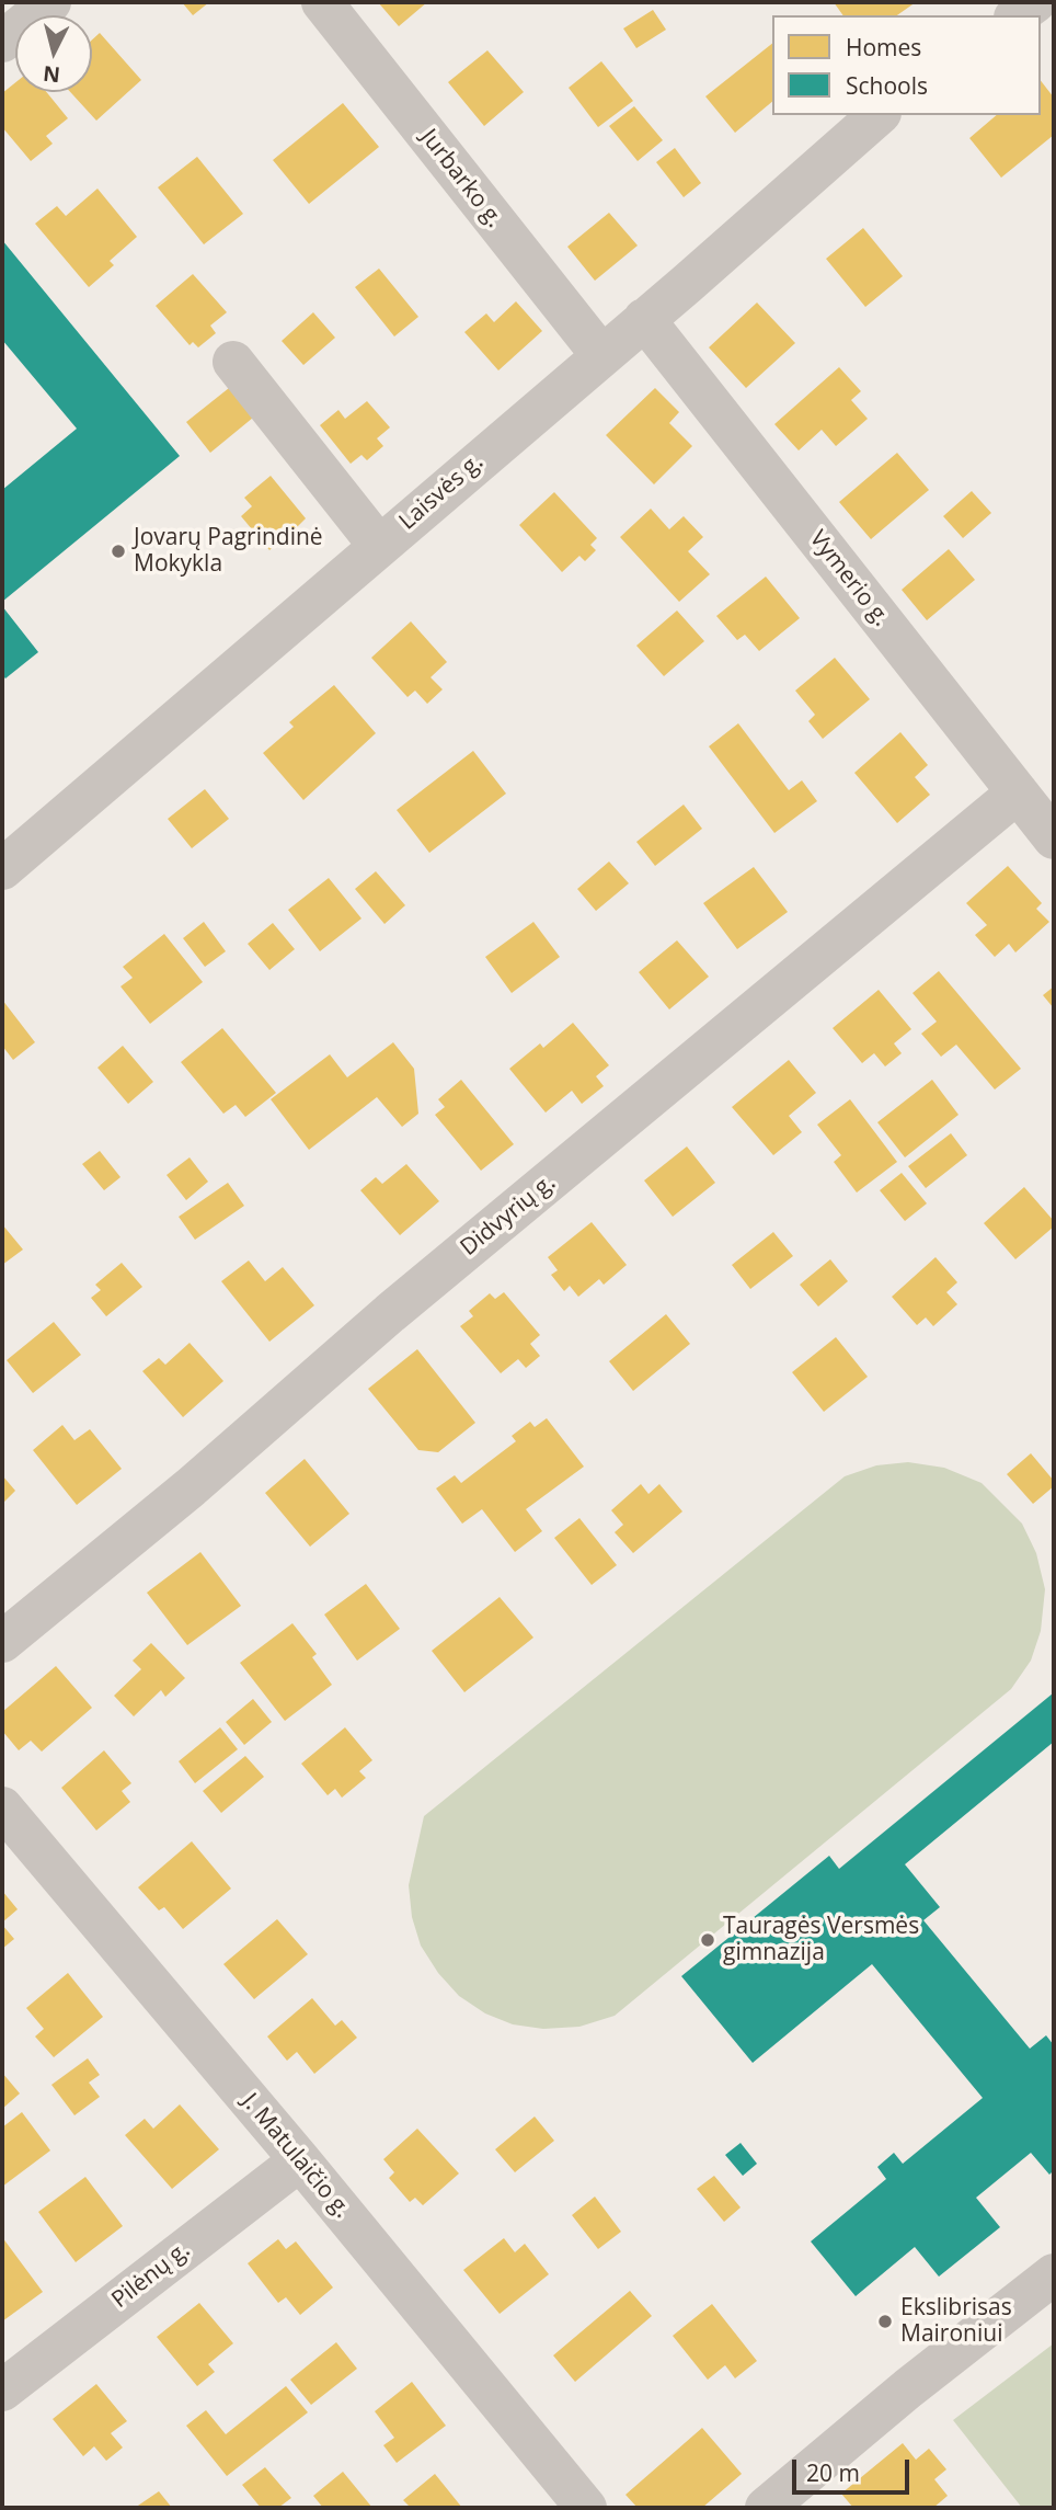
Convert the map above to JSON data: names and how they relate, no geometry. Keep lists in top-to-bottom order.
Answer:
{
  "streets": {
    "street": [
      "Jurbarko g.",
      "Laisvės g.",
      "Vymerio g.",
      "Didvyrių g.",
      "J. Matulaičio g.",
      "Pilėnų g."
    ]
  },
  "crossings": [
    ["Jurbarko g.", "Laisvės g."],
    ["Laisvės g.", "Vymerio g."],
    ["Vymerio g.", "Didvyrių g."],
    ["J. Matulaičio g.", "Pilėnų g."]
  ],
  "places": ["Jovarų Pagrindinė Mokykla", "Tauragės Versmės gimnazija", "Ekslibrisas Maironiui"],
  "legend": ["Homes", "Schools"],
  "scale_bar": "20 m",
  "north": "bottom"
}
